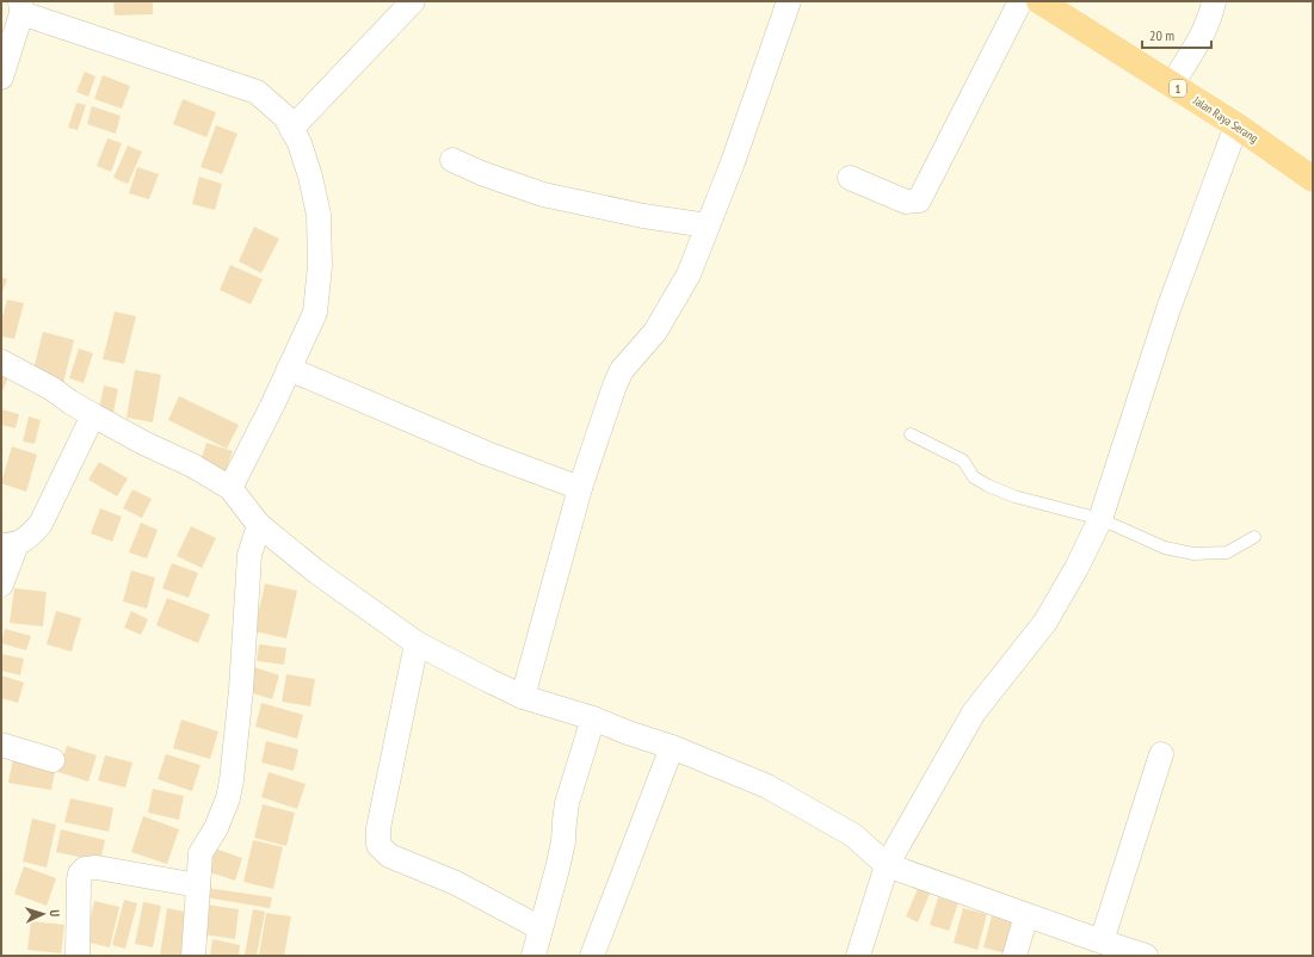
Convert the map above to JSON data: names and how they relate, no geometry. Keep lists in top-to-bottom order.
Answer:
{
  "streets": {
    "highway": ["1", "Jalan Raya Serang"]
  },
  "scale_bar": "20 m",
  "north": "right"
}
